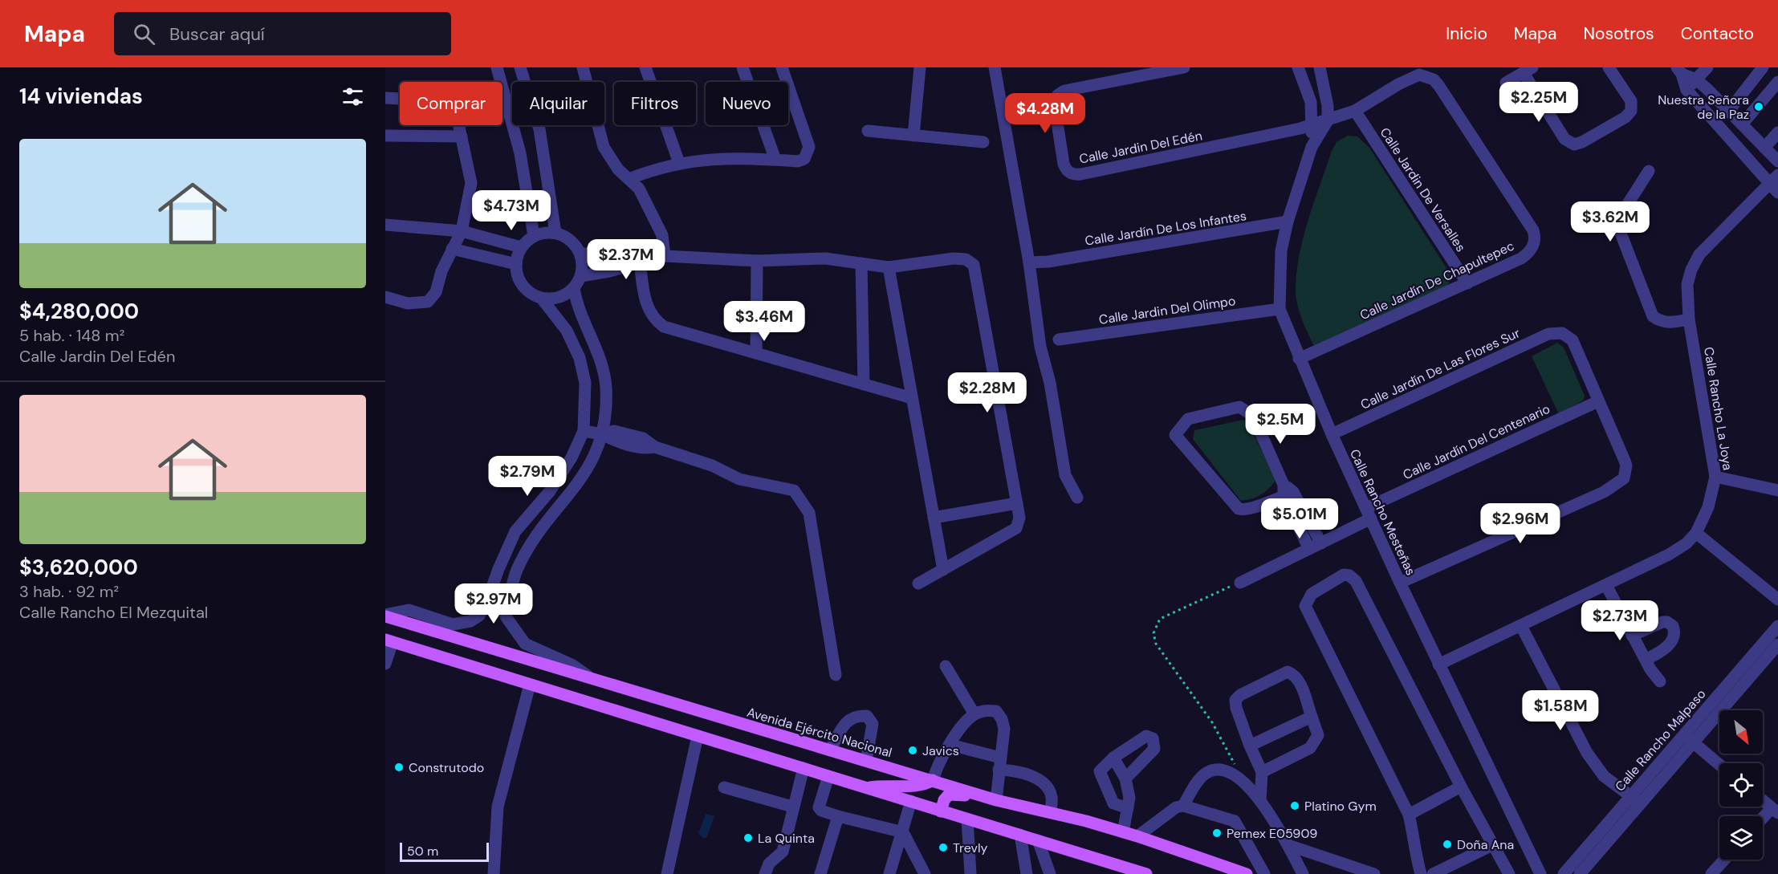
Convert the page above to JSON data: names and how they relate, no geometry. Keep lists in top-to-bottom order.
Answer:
{
  "streets": {
    "main road": ["Avenida Ejército Nacional"],
    "street": [
      "Calle Jardin Del Edén",
      "Calle Jardin De Versalles",
      "Calle Jardín De Los Infantes",
      "Calle Jardín De Chapultepec",
      "Calle Jardin Del Olimpo",
      "Calle Jardín De Las Flores Sur",
      "Calle Rancho La Joya",
      "Calle Jardín Del Centenario",
      "Calle Rancho Mesteñas",
      "Calle Rancho Malpaso"
    ]
  },
  "crossings": [
    ["Calle Jardin Del Edén", "Calle Jardín De Chapultepec"],
    ["Calle Jardin Del Edén", "Calle Rancho Mesteñas"],
    ["Calle Jardin De Versalles", "Calle Jardín De Chapultepec"],
    ["Calle Jardín De Los Infantes", "Calle Rancho Mesteñas"],
    ["Calle Jardín De Chapultepec", "Calle Rancho Mesteñas"],
    ["Calle Jardin Del Olimpo", "Calle Rancho Mesteñas"],
    ["Calle Jardín De Las Flores Sur", "Calle Jardín Del Centenario"],
    ["Calle Jardín De Las Flores Sur", "Calle Rancho Mesteñas"],
    ["Calle Rancho La Joya", "Calle Rancho Mesteñas"],
    ["Calle Jardín Del Centenario", "Calle Rancho Mesteñas"]
  ],
  "places": [
    "Nuestra Señora de la Paz",
    "Javics",
    "Construtodo",
    "Platino Gym",
    "Pemex E05909",
    "La Quinta",
    "Doña Ana",
    "Trevly"
  ],
  "scale_bar": "50 m",
  "north": "bottom right",
  "page": {
    "header": "Mapa",
    "search": "Buscar aquí",
    "nav": [
      "Inicio",
      "Mapa",
      "Nosotros",
      "Contacto"
    ],
    "heading": "14 viviendas",
    "price": [
      "$2.25M",
      "$4.28M",
      "$4.73M",
      "$3.62M",
      "$2.37M",
      "$3.46M",
      "$2.28M",
      "$2.5M",
      "$2.79M",
      "$5.01M",
      "$2.96M",
      "$2.97M",
      "$2.73M",
      "$1.58M"
    ],
    "chip": [
      "Comprar",
      "Alquilar",
      "Filtros",
      "Nuevo"
    ],
    "list": [
      {
        "name": "$4,280,000",
        "note": "5 hab. · 148 m² · Calle Jardin Del Edén"
      },
      {
        "name": "$3,620,000",
        "note": "3 hab. · 92 m² · Calle Rancho El Mezquital"
      }
    ],
    "scale": "50 m"
  }
}
